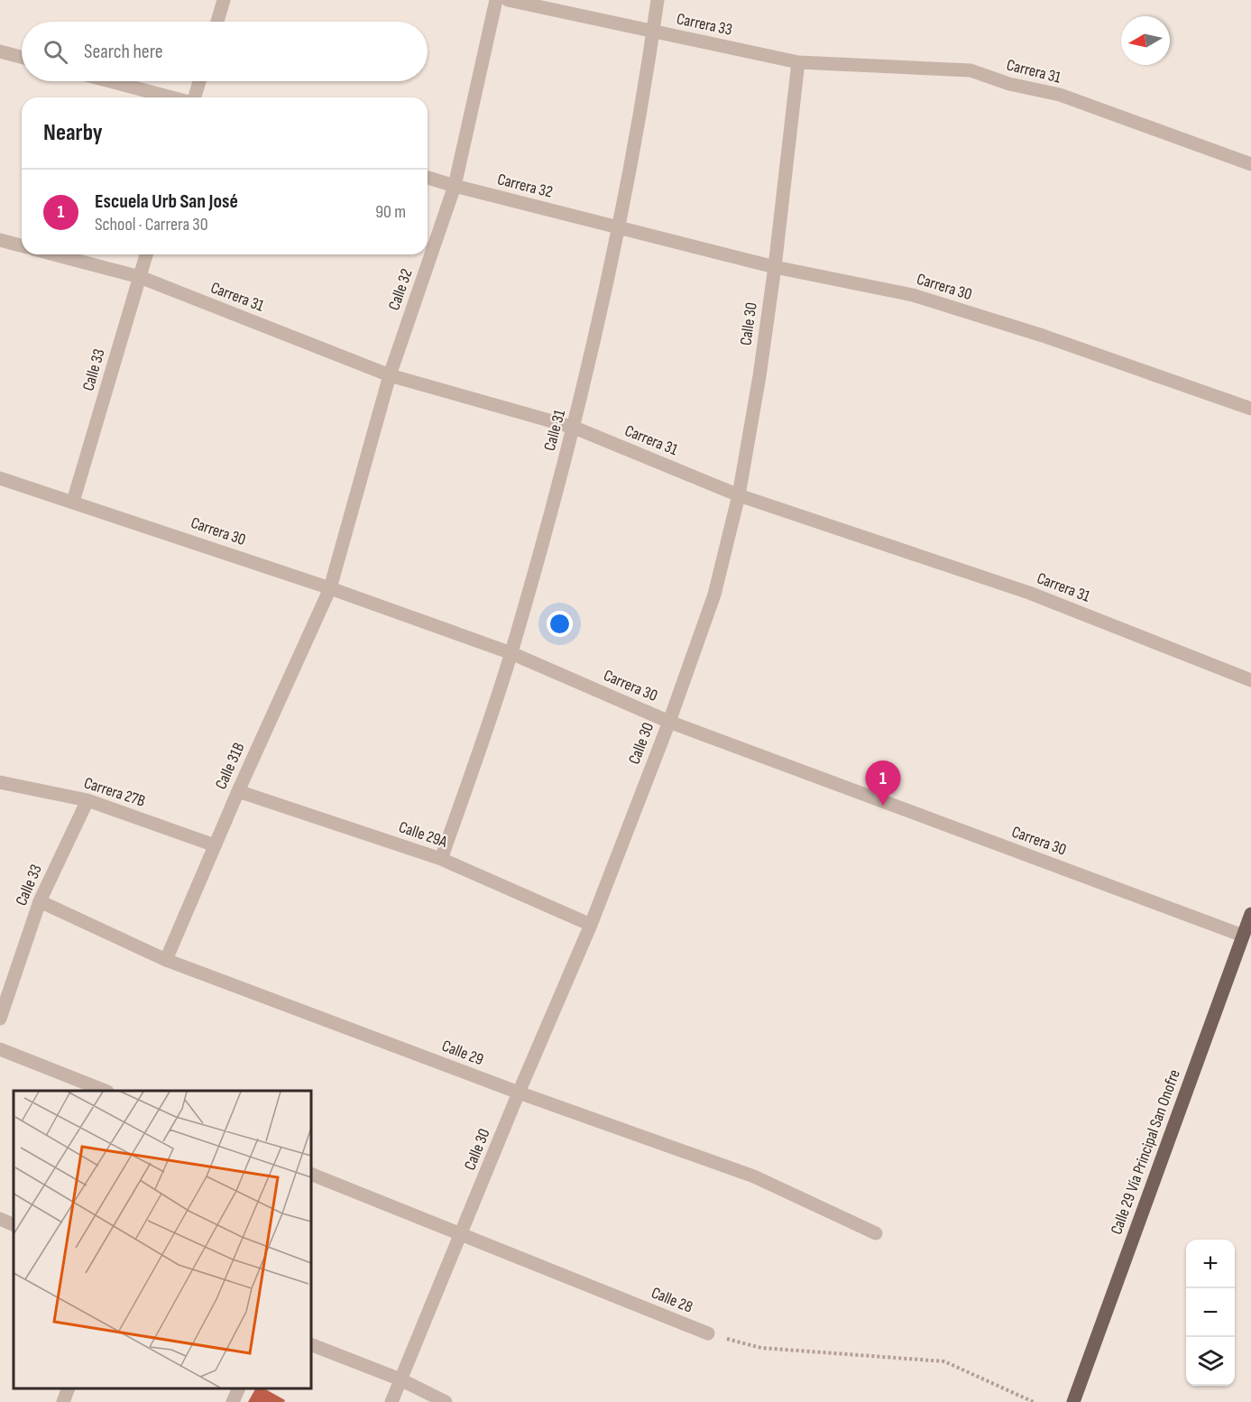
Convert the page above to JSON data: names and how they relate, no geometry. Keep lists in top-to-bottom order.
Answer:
{
  "streets": {
    "main road": ["Calle 29 Vía Principal San Onofre"],
    "street": [
      "Carrera 33",
      "Carrera 31",
      "Carrera 32",
      "Carrera 30",
      "Calle 32",
      "Calle 30",
      "Calle 33",
      "Calle 31",
      "Calle 31B",
      "Carrera 27B",
      "Calle 29A",
      "Calle 29",
      "Calle 28"
    ]
  },
  "crossings": [
    ["Carrera 33", "Carrera 31"],
    ["Carrera 33", "Calle 30"],
    ["Carrera 33", "Calle 31"],
    ["Carrera 31", "Calle 32"],
    ["Carrera 31", "Calle 30"],
    ["Carrera 31", "Calle 33"],
    ["Carrera 31", "Calle 31"],
    ["Carrera 32", "Carrera 30"],
    ["Carrera 32", "Calle 32"],
    ["Carrera 32", "Calle 31"],
    ["Carrera 30", "Calle 32"],
    ["Carrera 30", "Calle 30"],
    ["Carrera 30", "Calle 33"],
    ["Carrera 30", "Calle 31"],
    ["Carrera 30", "Calle 31B"],
    ["Carrera 30", "Calle 29 Vía Principal San Onofre"],
    ["Calle 32", "Calle 31B"],
    ["Calle 30", "Calle 29A"],
    ["Calle 30", "Calle 29"],
    ["Calle 30", "Calle 28"],
    ["Calle 33", "Carrera 27B"],
    ["Calle 33", "Calle 29"],
    ["Calle 31", "Calle 29A"],
    ["Calle 31B", "Carrera 27B"],
    ["Calle 31B", "Calle 29A"],
    ["Calle 31B", "Calle 29"]
  ],
  "north": "left",
  "page": {
    "search": "Search here",
    "heading": "Nearby",
    "list": [
      {
        "mark": "1",
        "name": "Escuela Urb San José",
        "note": "School · Carrera 30",
        "value": "90 m"
      }
    ],
    "pins": "1",
    "map_buttons": ["+", "−"]
  }
}
